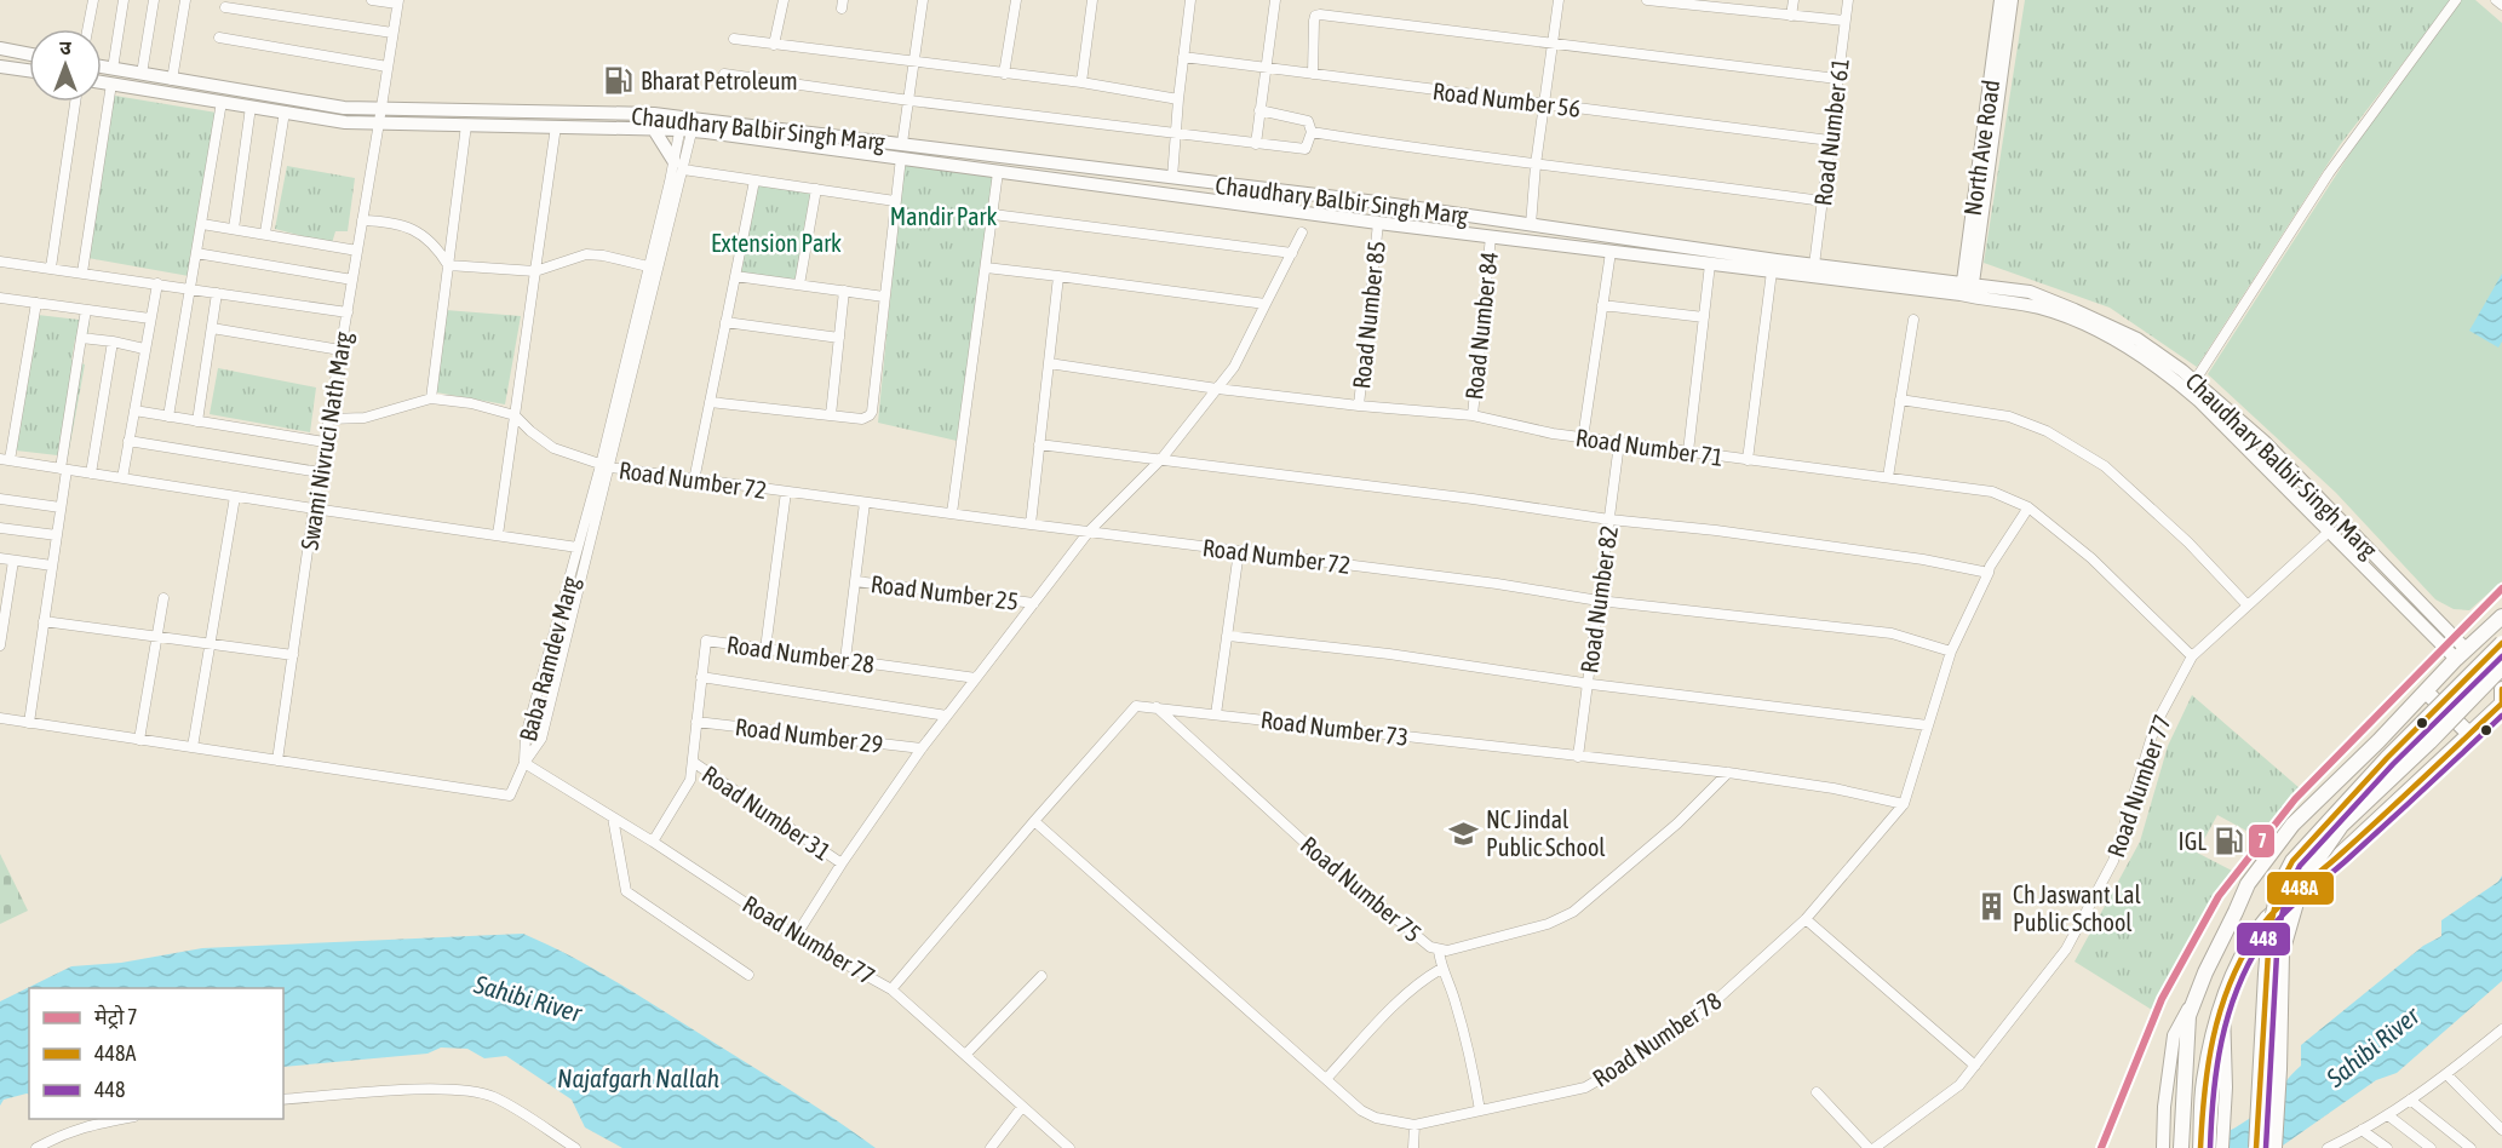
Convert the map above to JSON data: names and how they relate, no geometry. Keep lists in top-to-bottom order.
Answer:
{
  "streets": {
    "street": [
      "Road Number 56",
      "Chaudhary Balbir Singh Marg",
      "Road Number 61",
      "North Ave Road",
      "Road Number 85",
      "Road Number 84",
      "Swami Nivruci Nath Marg",
      "Road Number 71",
      "Road Number 72",
      "Road Number 25",
      "Road Number 82",
      "Road Number 28",
      "Baba Ramdev Marg",
      "Road Number 73",
      "Road Number 29",
      "Road Number 77",
      "Road Number 31",
      "Road Number 75",
      "Road Number 78"
    ]
  },
  "crossings": [
    ["Road Number 56", "Road Number 61"],
    ["Chaudhary Balbir Singh Marg", "Road Number 61"],
    ["Chaudhary Balbir Singh Marg", "North Ave Road"],
    ["Chaudhary Balbir Singh Marg", "Road Number 85"],
    ["Chaudhary Balbir Singh Marg", "Road Number 84"],
    ["Chaudhary Balbir Singh Marg", "Swami Nivruci Nath Marg"],
    ["Chaudhary Balbir Singh Marg", "Baba Ramdev Marg"],
    ["Chaudhary Balbir Singh Marg", "Road Number 77"],
    ["Road Number 85", "Road Number 71"],
    ["Road Number 84", "Road Number 71"],
    ["Road Number 71", "Road Number 82"],
    ["Road Number 71", "Road Number 77"],
    ["Road Number 71", "Road Number 78"],
    ["Road Number 72", "Road Number 82"],
    ["Road Number 72", "Baba Ramdev Marg"],
    ["Road Number 72", "Road Number 78"],
    ["Road Number 82", "Road Number 73"],
    ["Road Number 28", "Road Number 29"],
    ["Road Number 28", "Road Number 77"],
    ["Road Number 28", "Road Number 31"],
    ["Baba Ramdev Marg", "Road Number 77"],
    ["Road Number 73", "Road Number 77"],
    ["Road Number 73", "Road Number 75"],
    ["Road Number 73", "Road Number 78"]
  ],
  "water": ["Sahibi River", "Najafgarh Nallah"],
  "parks": ["Mandir Park", "Extension Park"],
  "places": {
    "fuel station": ["Bharat Petroleum", "IGL"],
    "school or university": ["NC Jindal Public School"],
    "building": ["Ch Jaswant Lal Public School"]
  },
  "lines": ["metro line 7", "transit line 448A", "transit line 448"],
  "legend": ["मेट्रो 7", "448A", "448"],
  "north": "top"
}
